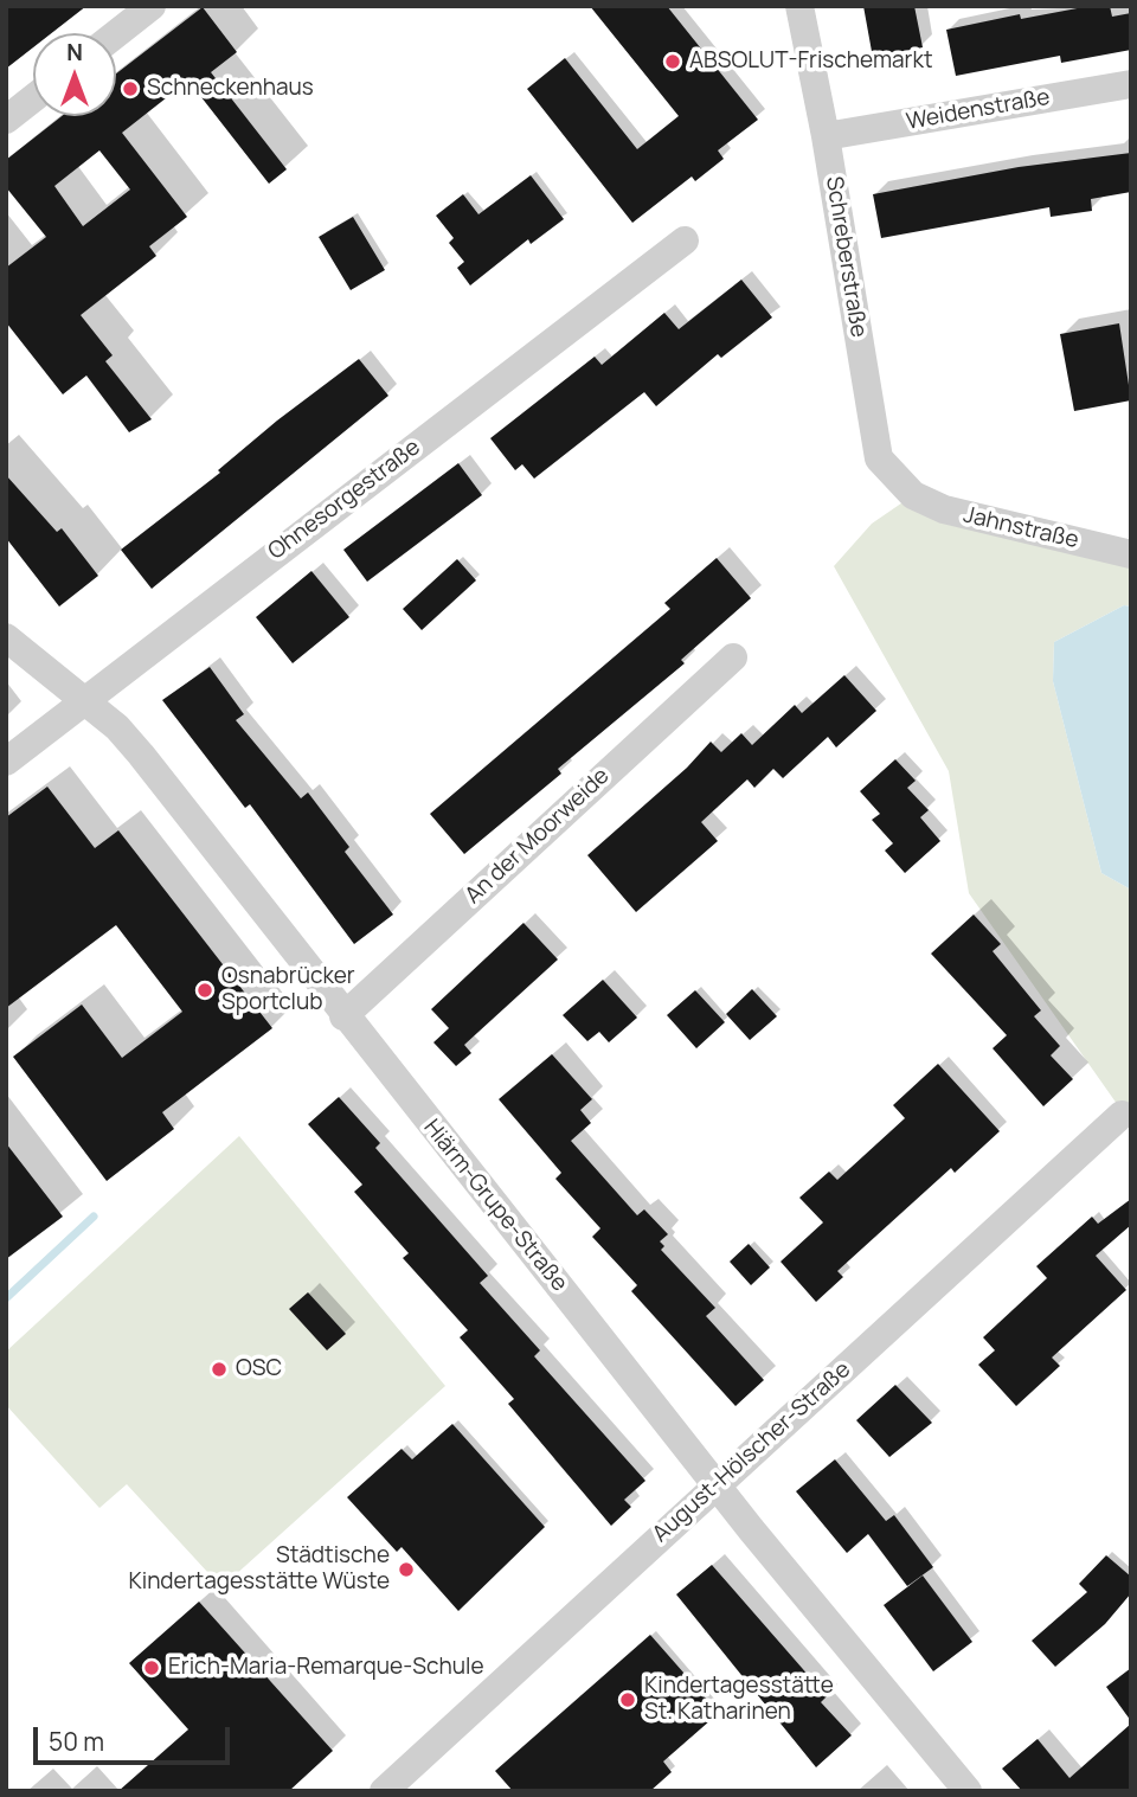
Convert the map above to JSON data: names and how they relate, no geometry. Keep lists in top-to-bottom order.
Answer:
{
  "streets": {
    "street": [
      "Weidenstraße",
      "Schreberstraße",
      "Ohnesorgestraße",
      "Jahnstraße",
      "An der Moorweide",
      "Hiärm-Grupe-Straße",
      "August-Hölscher-Straße"
    ]
  },
  "crossings": [
    ["Weidenstraße", "Schreberstraße"],
    ["Schreberstraße", "Jahnstraße"],
    ["Ohnesorgestraße", "Hiärm-Grupe-Straße"],
    ["An der Moorweide", "Hiärm-Grupe-Straße"],
    ["Hiärm-Grupe-Straße", "August-Hölscher-Straße"]
  ],
  "places": [
    "ABSOLUT-Frischemarkt",
    "Schneckenhaus",
    "Osnabrücker Sportclub",
    "OSC",
    "Städtische Kindertagesstätte Wüste",
    "Erich-Maria-Remarque-Schule",
    "Kindertagesstätte St. Katharinen"
  ],
  "scale_bar": "50 m",
  "north": "top"
}
